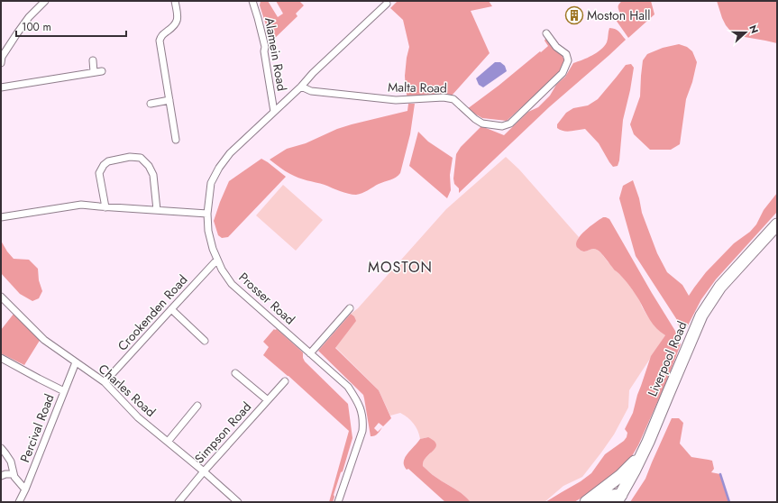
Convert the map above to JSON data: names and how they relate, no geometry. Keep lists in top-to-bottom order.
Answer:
{
  "streets": {
    "highway": ["Liverpool Road"],
    "street": [
      "Alamein Road",
      "Malta Road",
      "Prosser Road",
      "Crookenden Road",
      "Charles Road",
      "Percival Road",
      "Simpson Road"
    ]
  },
  "crossings": [
    ["Alamein Road", "Prosser Road"],
    ["Malta Road", "Prosser Road"],
    ["Prosser Road", "Crookenden Road"],
    ["Crookenden Road", "Charles Road"],
    ["Charles Road", "Percival Road"],
    ["Charles Road", "Simpson Road"]
  ],
  "districts": ["MOSTON"],
  "places": {
    "building": ["Moston Hall"]
  },
  "scale_bar": "100 m",
  "north": "right"
}
